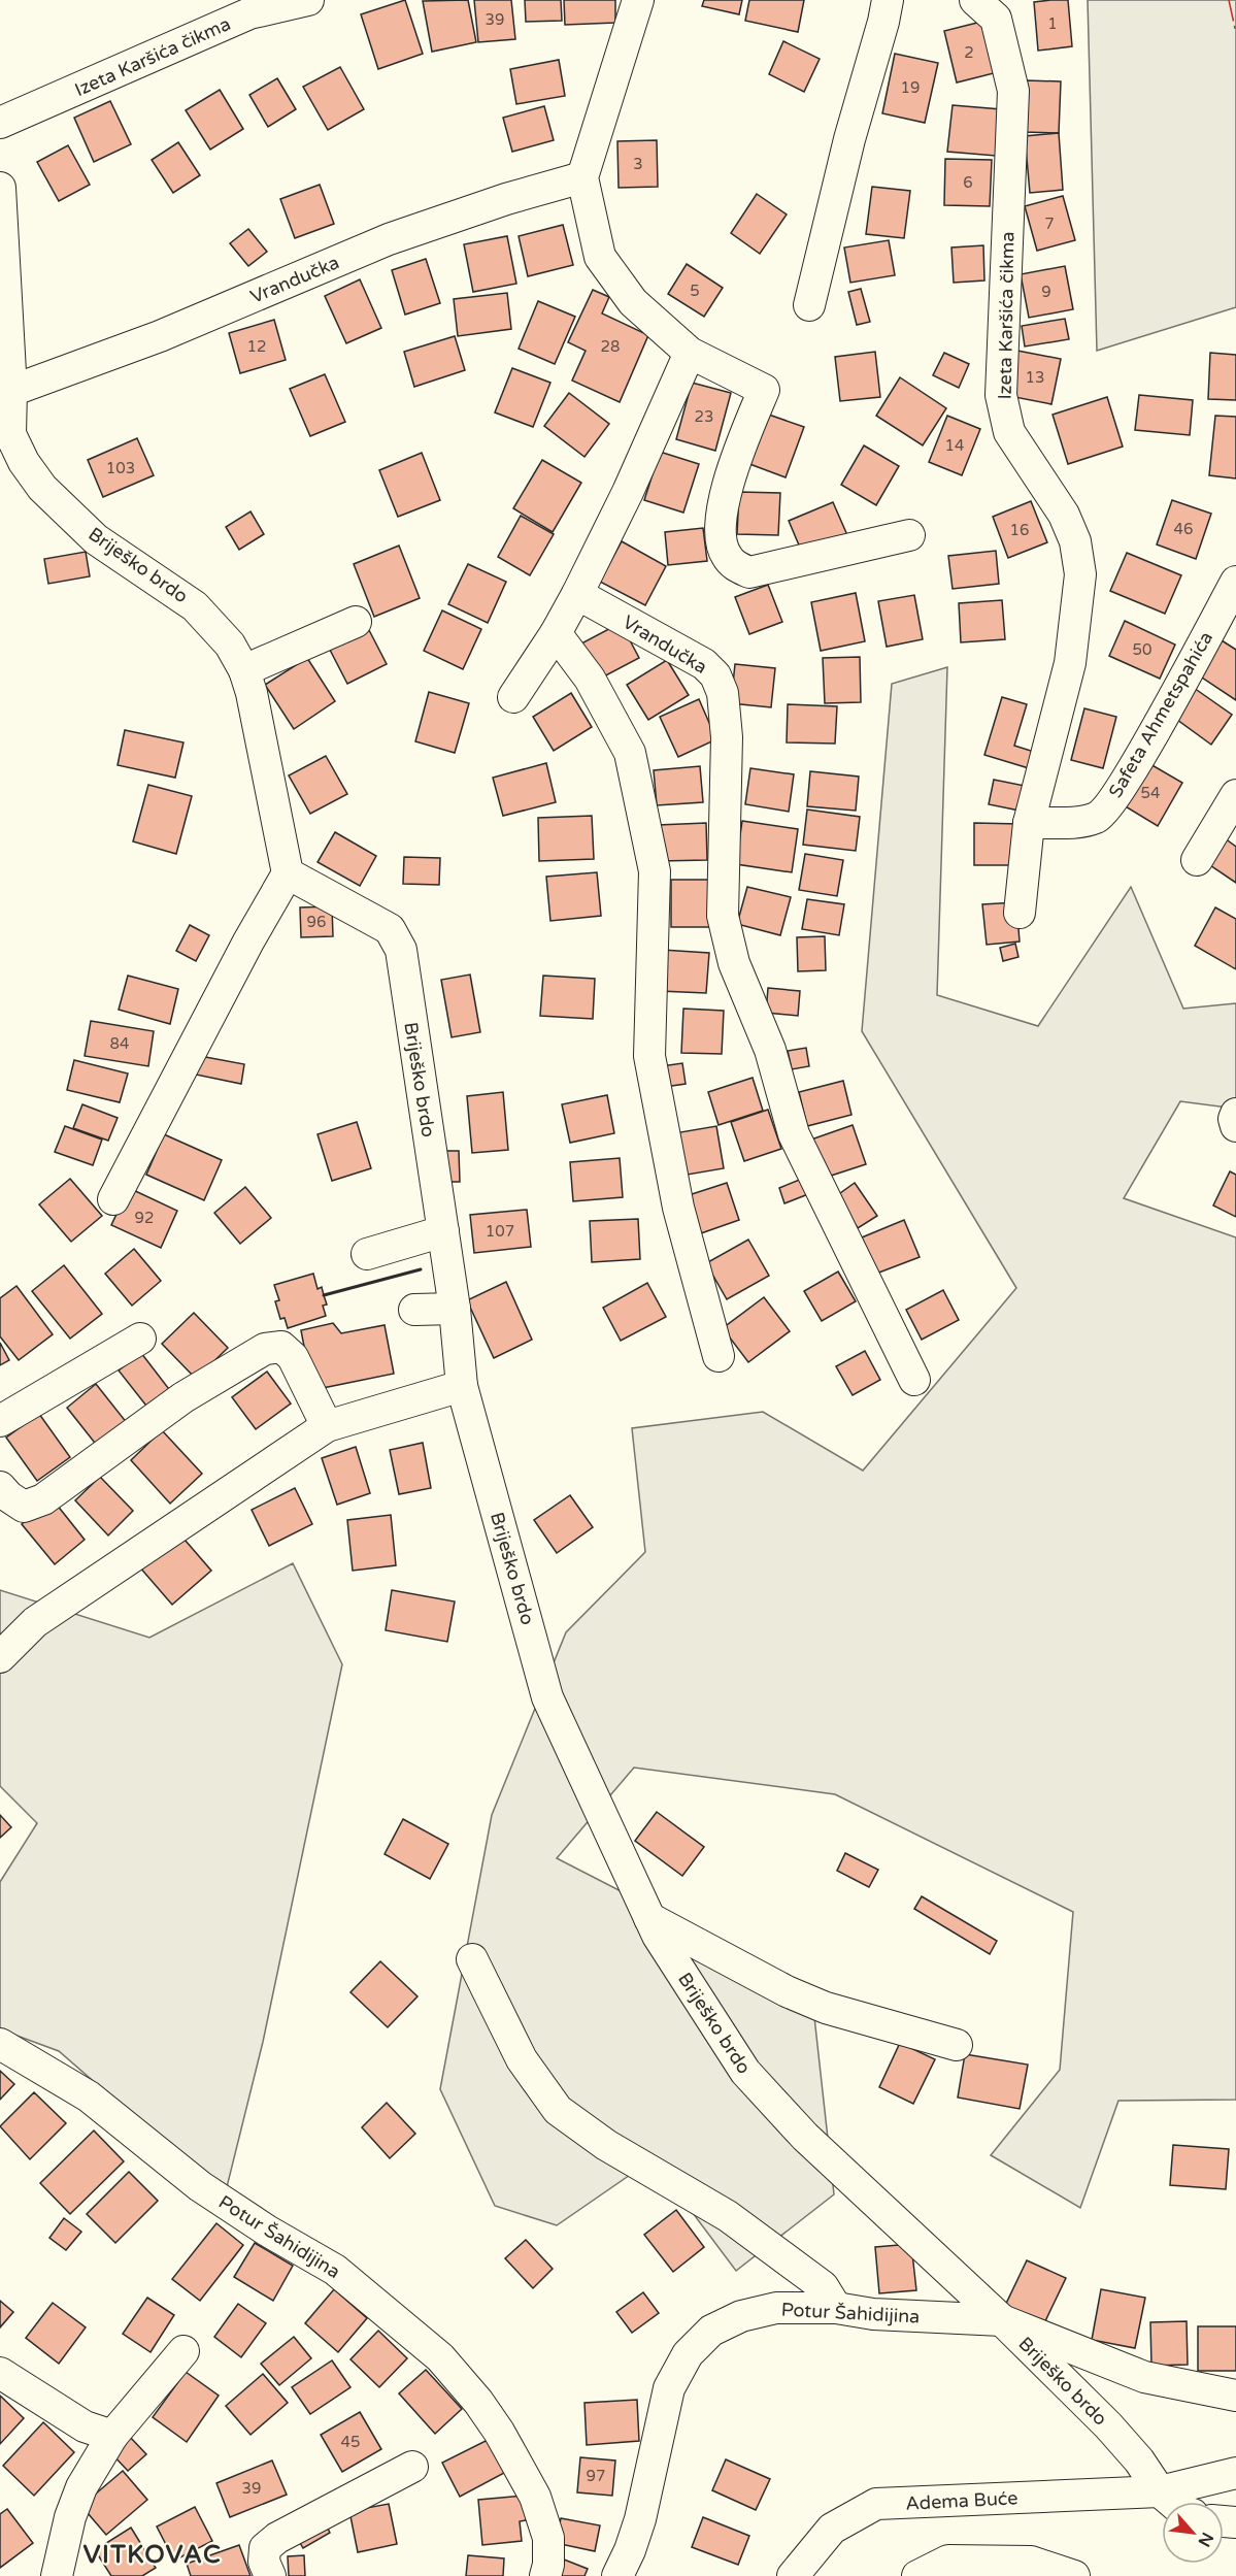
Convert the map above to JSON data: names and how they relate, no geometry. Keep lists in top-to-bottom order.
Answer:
{
  "streets": {
    "street": [
      "Izeta Karšića čikma",
      "Vrandučka",
      "Briješko brdo",
      "Safeta Ahmetspahića",
      "Potur Šahidijina",
      "Adema Buće"
    ]
  },
  "crossings": [
    ["Izeta Karšića čikma", "Safeta Ahmetspahića"],
    ["Vrandučka", "Briješko brdo"],
    ["Briješko brdo", "Potur Šahidijina"],
    ["Briješko brdo", "Adema Buće"]
  ],
  "districts": ["VITKOVAC"],
  "house_numbers": [
    "39",
    "1",
    "2",
    "19",
    "3",
    "6",
    "7",
    "5",
    "9",
    "12",
    "28",
    "13",
    "23",
    "14",
    "103",
    "46",
    "16",
    "50",
    "54",
    "96",
    "84",
    "92",
    "107",
    "45",
    "97",
    "39"
  ],
  "north": "bottom right"
}
